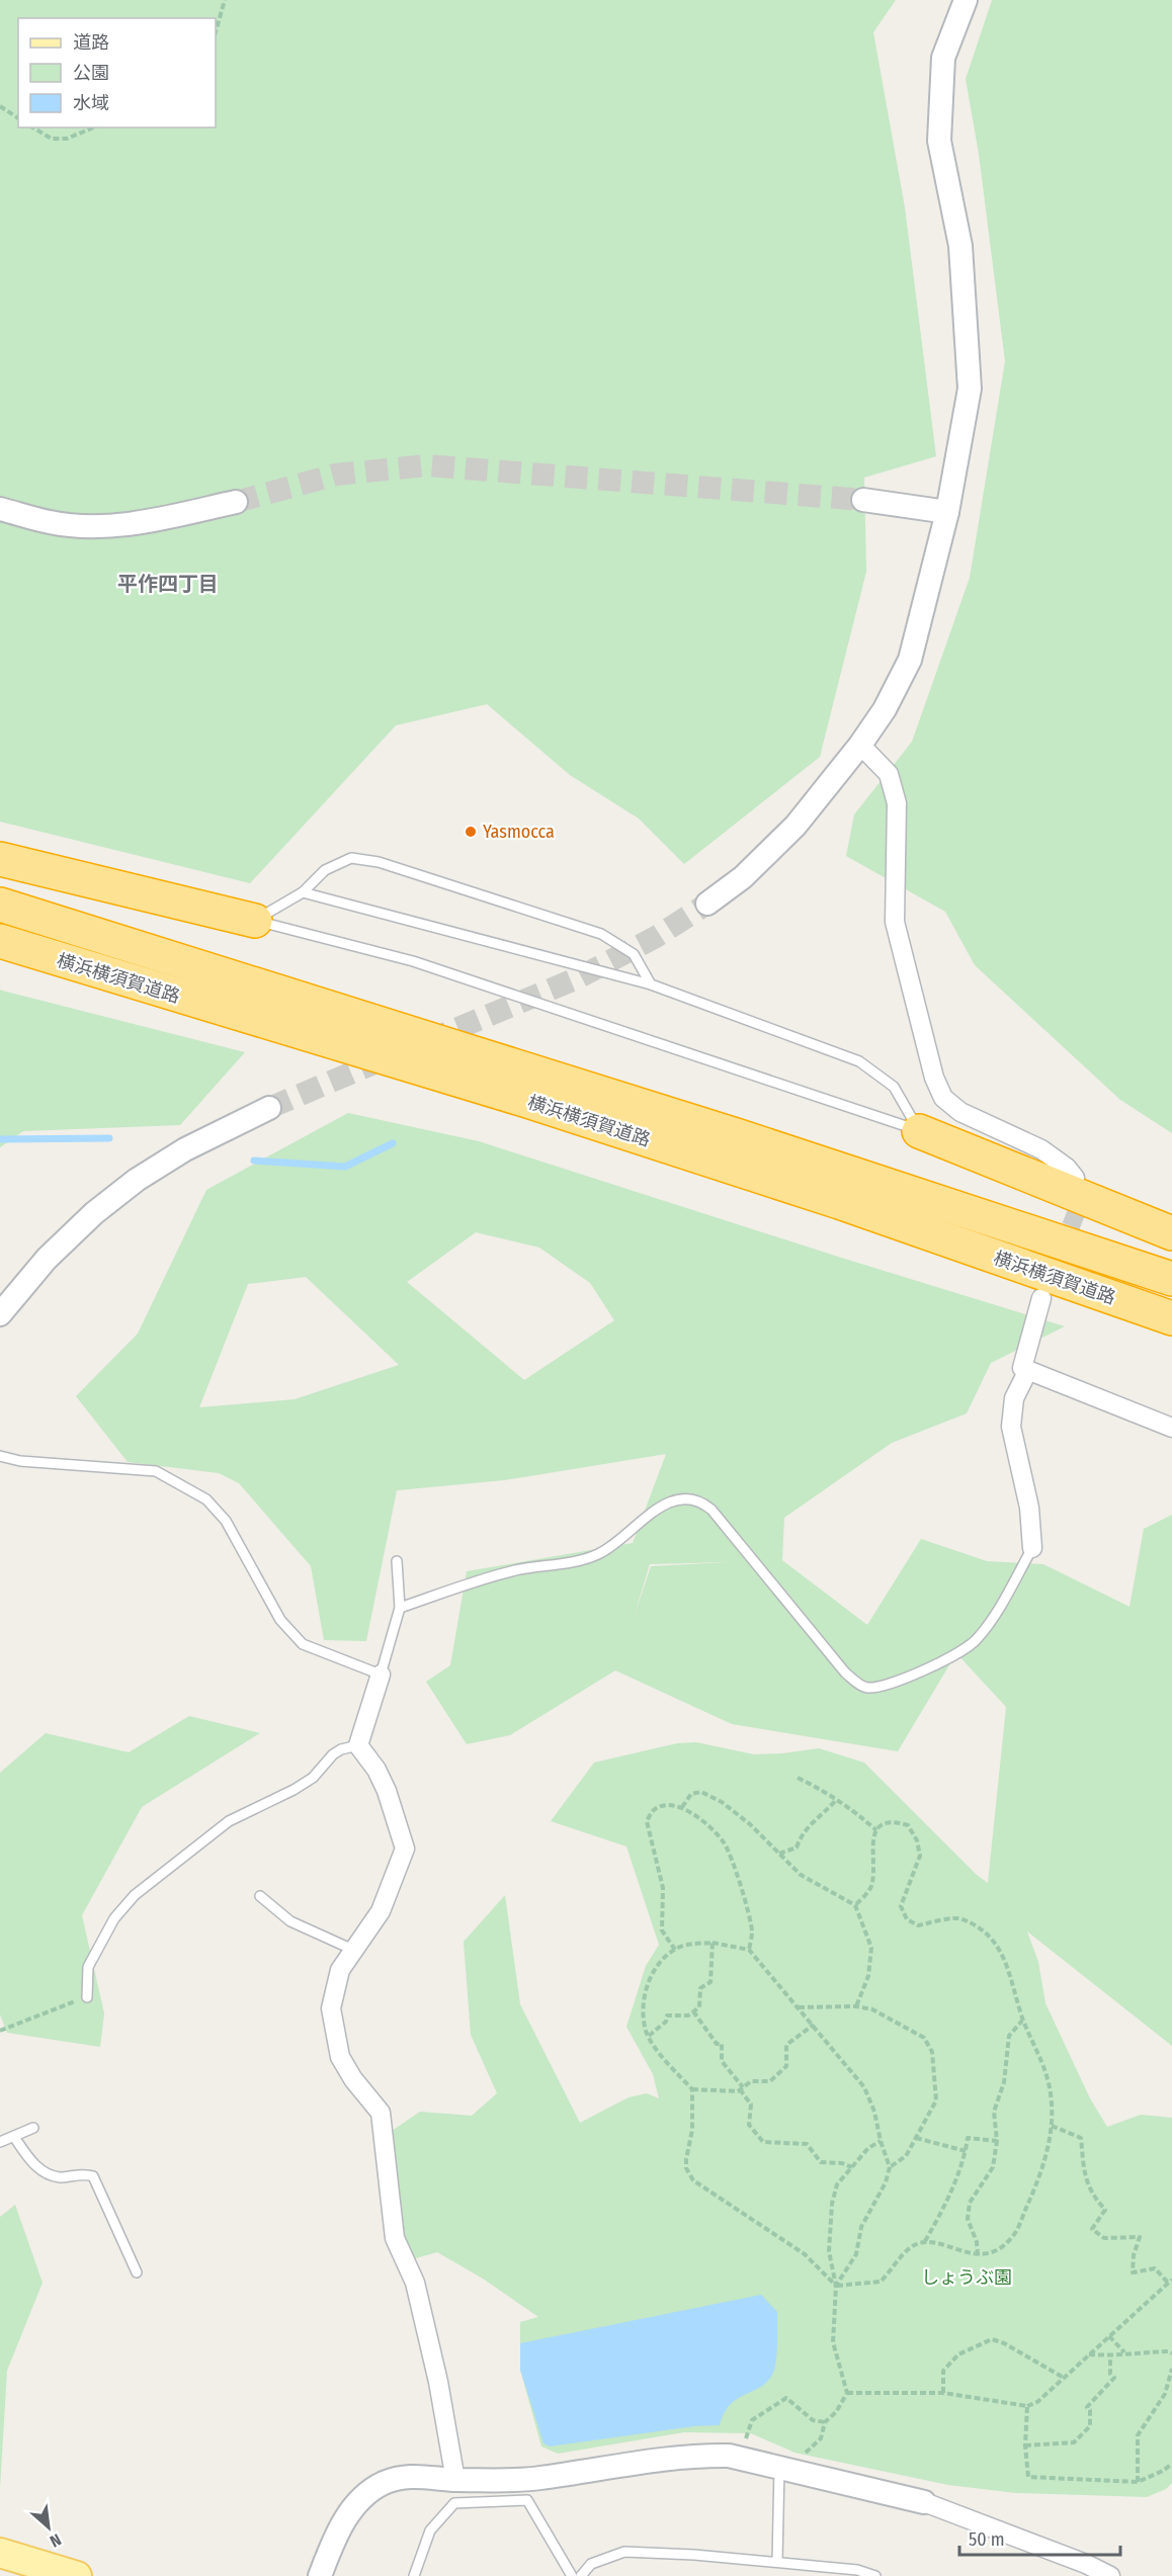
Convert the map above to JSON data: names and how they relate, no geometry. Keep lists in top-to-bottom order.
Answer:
{
  "streets": {
    "highway": ["横浜横須賀道路"]
  },
  "districts": ["平作四丁目"],
  "parks": ["しょうぶ園"],
  "places": ["Yasmocca"],
  "legend": ["道路", "公園", "水域"],
  "scale_bar": "50 m",
  "north": "bottom right"
}
